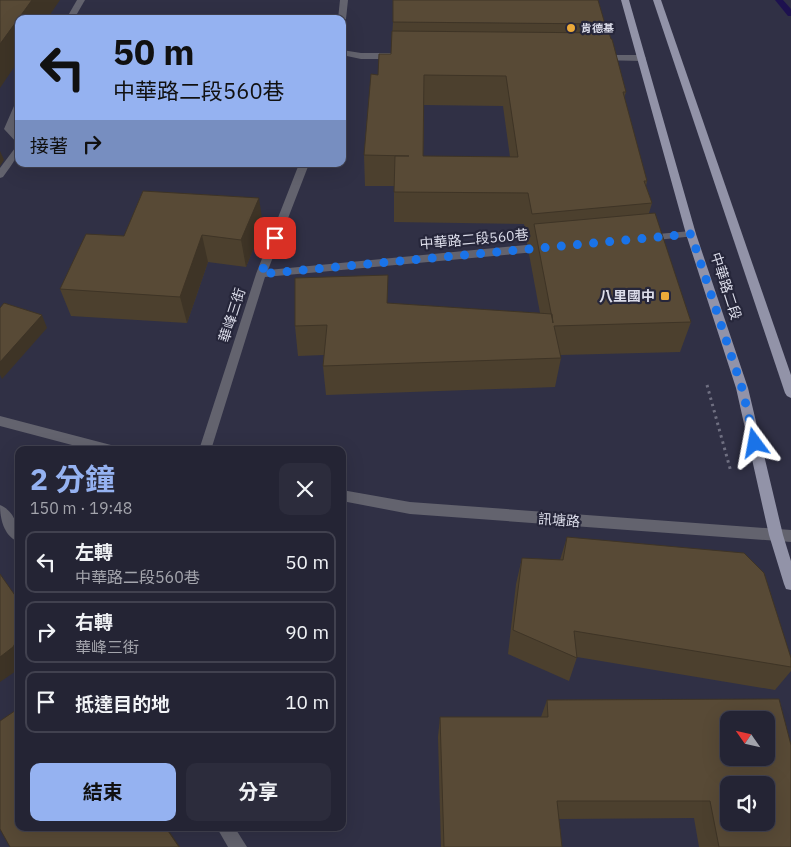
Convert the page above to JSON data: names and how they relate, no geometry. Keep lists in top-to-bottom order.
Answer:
{
  "streets": {
    "main road": ["中華路二段"],
    "street": ["中華路二段560巷", "華峰三街", "訊塘路"]
  },
  "crossings": [
    ["中華路二段560巷", "華峰三街"],
    ["中華路二段", "訊塘路"]
  ],
  "places": {
    "other": ["肯德基"],
    "transit": ["八里國中"]
  },
  "north": "top left",
  "page": {
    "turn": ["50 m", "中華路二段560巷"],
    "then": "接著",
    "heading": ["2 分鐘", "150 m · 19:48"],
    "list": [
      {
        "name": "左轉",
        "note": "中華路二段560巷",
        "value": "50 m"
      },
      {
        "name": "右轉",
        "note": "華峰三街",
        "value": "90 m"
      },
      {
        "name": "抵達目的地",
        "value": "10 m"
      }
    ],
    "buttons": ["結束", "分享"]
  }
}
